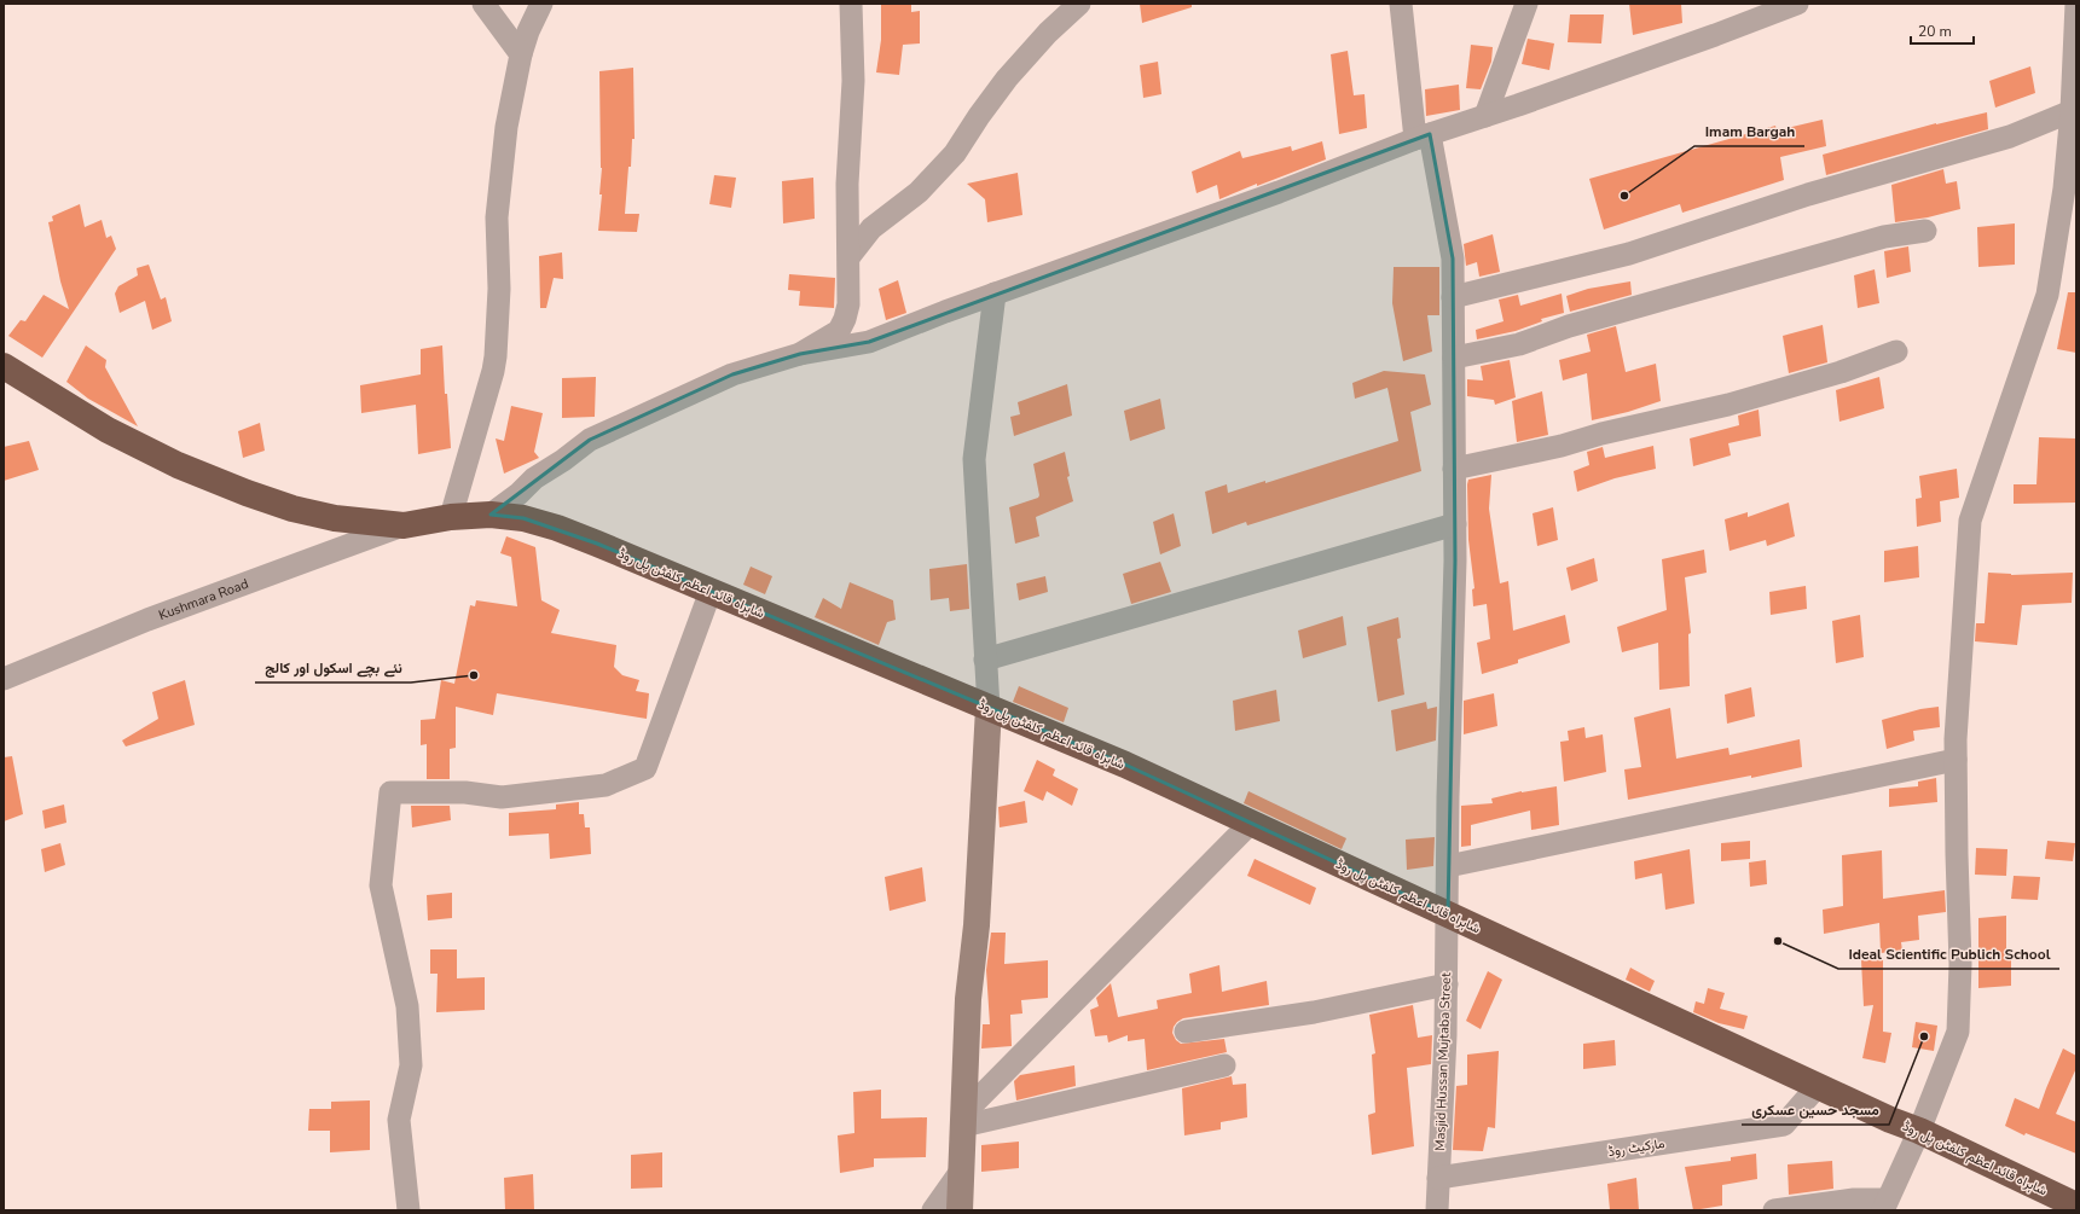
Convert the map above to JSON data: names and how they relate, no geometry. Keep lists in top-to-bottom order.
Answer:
{
  "streets": {
    "highway": ["شاہراہ قائد اعظم کلفٹن پل روڈ"],
    "street": ["Kushmara Road", "Masjid Hussan Mujtaba Street", "مارکیٹ روڈ"]
  },
  "crossings": [
    ["شاہراہ قائد اعظم کلفٹن پل روڈ", "Kushmara Road"],
    ["شاہراہ قائد اعظم کلفٹن پل روڈ", "Masjid Hussan Mujtaba Street"],
    ["شاہراہ قائد اعظم کلفٹن پل روڈ", "مارکیٹ روڈ"],
    ["Masjid Hussan Mujtaba Street", "مارکیٹ روڈ"]
  ],
  "places": [
    "Imam Bargah",
    "نئے بچے اسکول اور کالج",
    "Ideal Scientific Publich School",
    "مسجد حسین عسکری"
  ],
  "scale_bar": "20 m"
}
